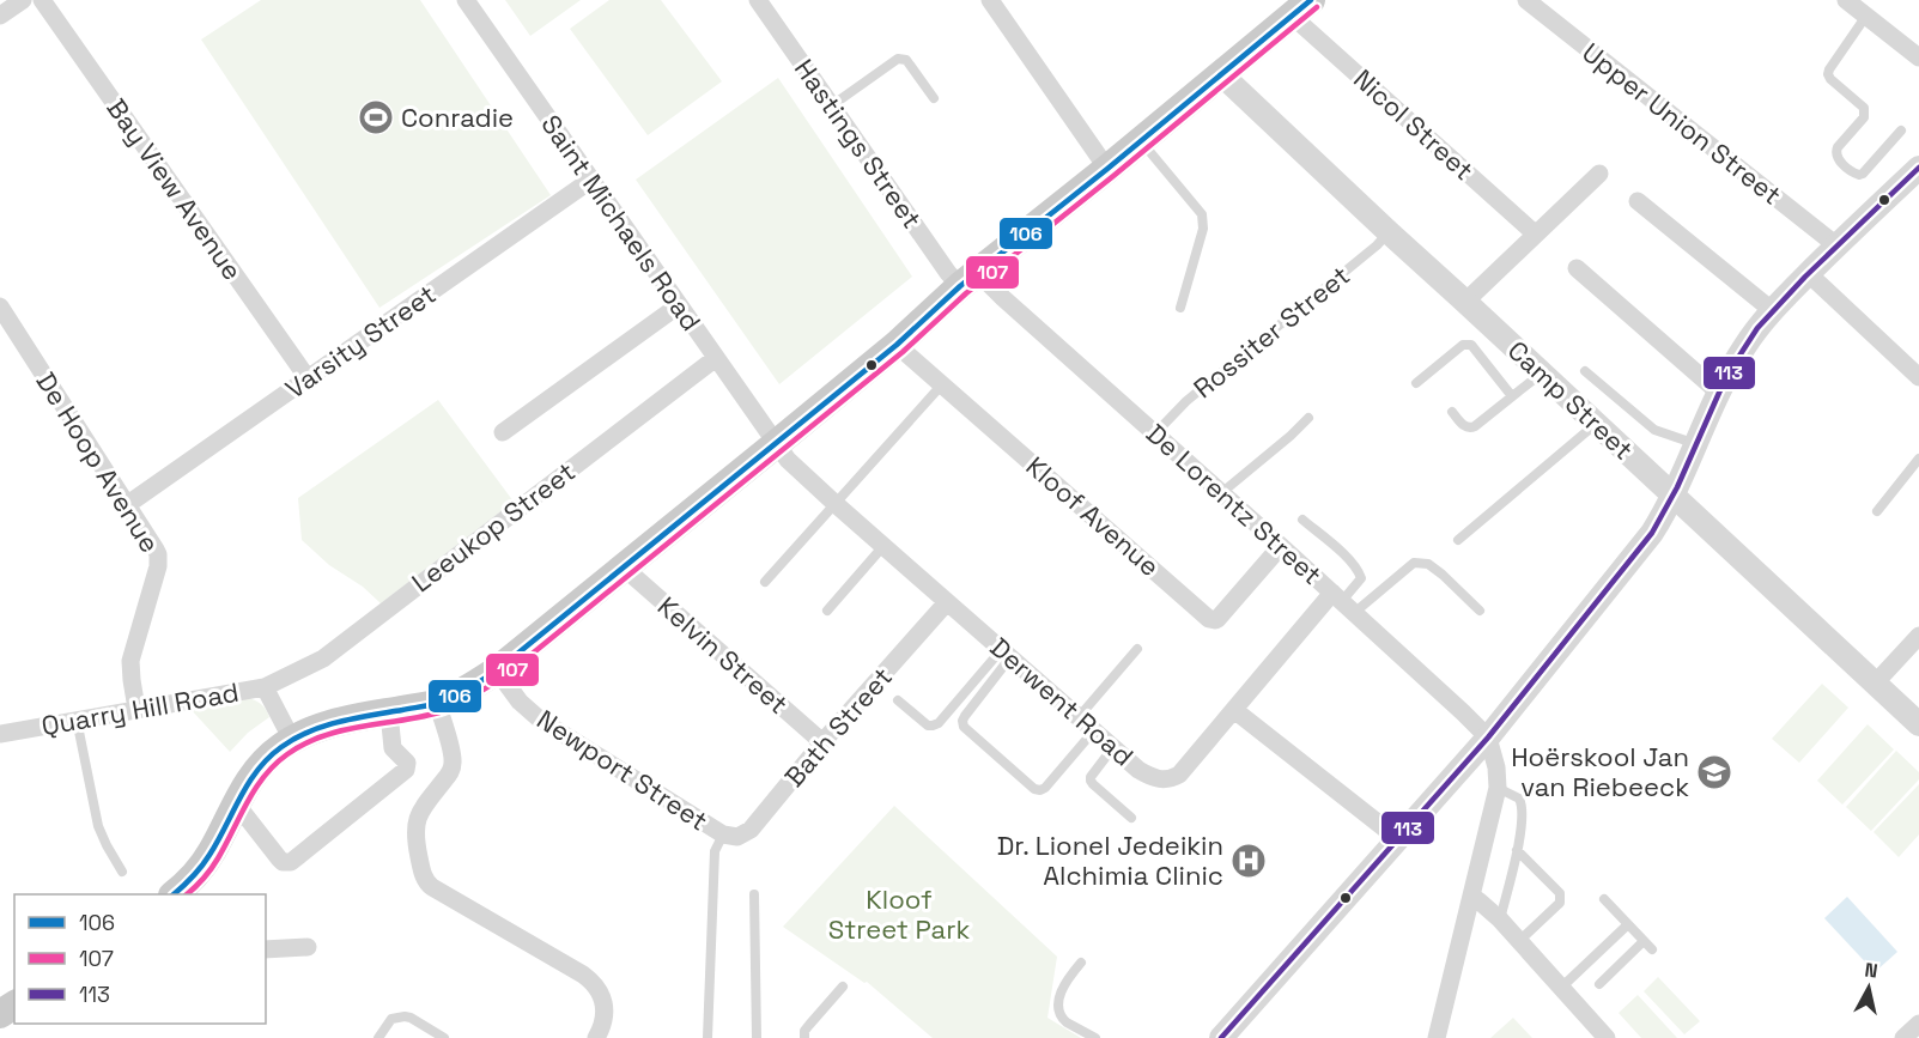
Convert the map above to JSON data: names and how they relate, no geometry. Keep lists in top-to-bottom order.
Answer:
{
  "streets": {
    "street": [
      "Upper Union Street",
      "Nicol Street",
      "Hastings Street",
      "Bay View Avenue",
      "Saint Michaels Road",
      "Varsity Street",
      "Camp Street",
      "De Hoop Avenue",
      "De Lorentz Street",
      "Kloof Avenue",
      "Leeukop Street",
      "Kelvin Street",
      "Derwent Road",
      "Quarry Hill Road",
      "Bath Street",
      "Newport Street"
    ],
    "lane": ["Rossiter Street"]
  },
  "crossings": [
    ["Hastings Street", "De Lorentz Street"],
    ["Bay View Avenue", "Varsity Street"],
    ["Saint Michaels Road", "Varsity Street"],
    ["Saint Michaels Road", "Leeukop Street"],
    ["Saint Michaels Road", "Derwent Road"],
    ["Rossiter Street", "Camp Street"],
    ["Rossiter Street", "De Lorentz Street"],
    ["Varsity Street", "De Hoop Avenue"],
    ["De Hoop Avenue", "Quarry Hill Road"],
    ["De Lorentz Street", "Kloof Avenue"],
    ["De Lorentz Street", "Derwent Road"],
    ["Leeukop Street", "Quarry Hill Road"],
    ["Kelvin Street", "Bath Street"],
    ["Derwent Road", "Bath Street"],
    ["Bath Street", "Newport Street"]
  ],
  "parks": ["Kloof Street Park"],
  "places": {
    "sports": ["Conradie"],
    "school or university": ["Hoërskool Jan van Riebeeck"],
    "hospital": ["Dr. Lionel Jedeikin Alchimia Clinic"]
  },
  "lines": ["transit line 106", "transit line 107", "transit line 113"],
  "legend": ["106", "107", "113"],
  "north": "top"
}
